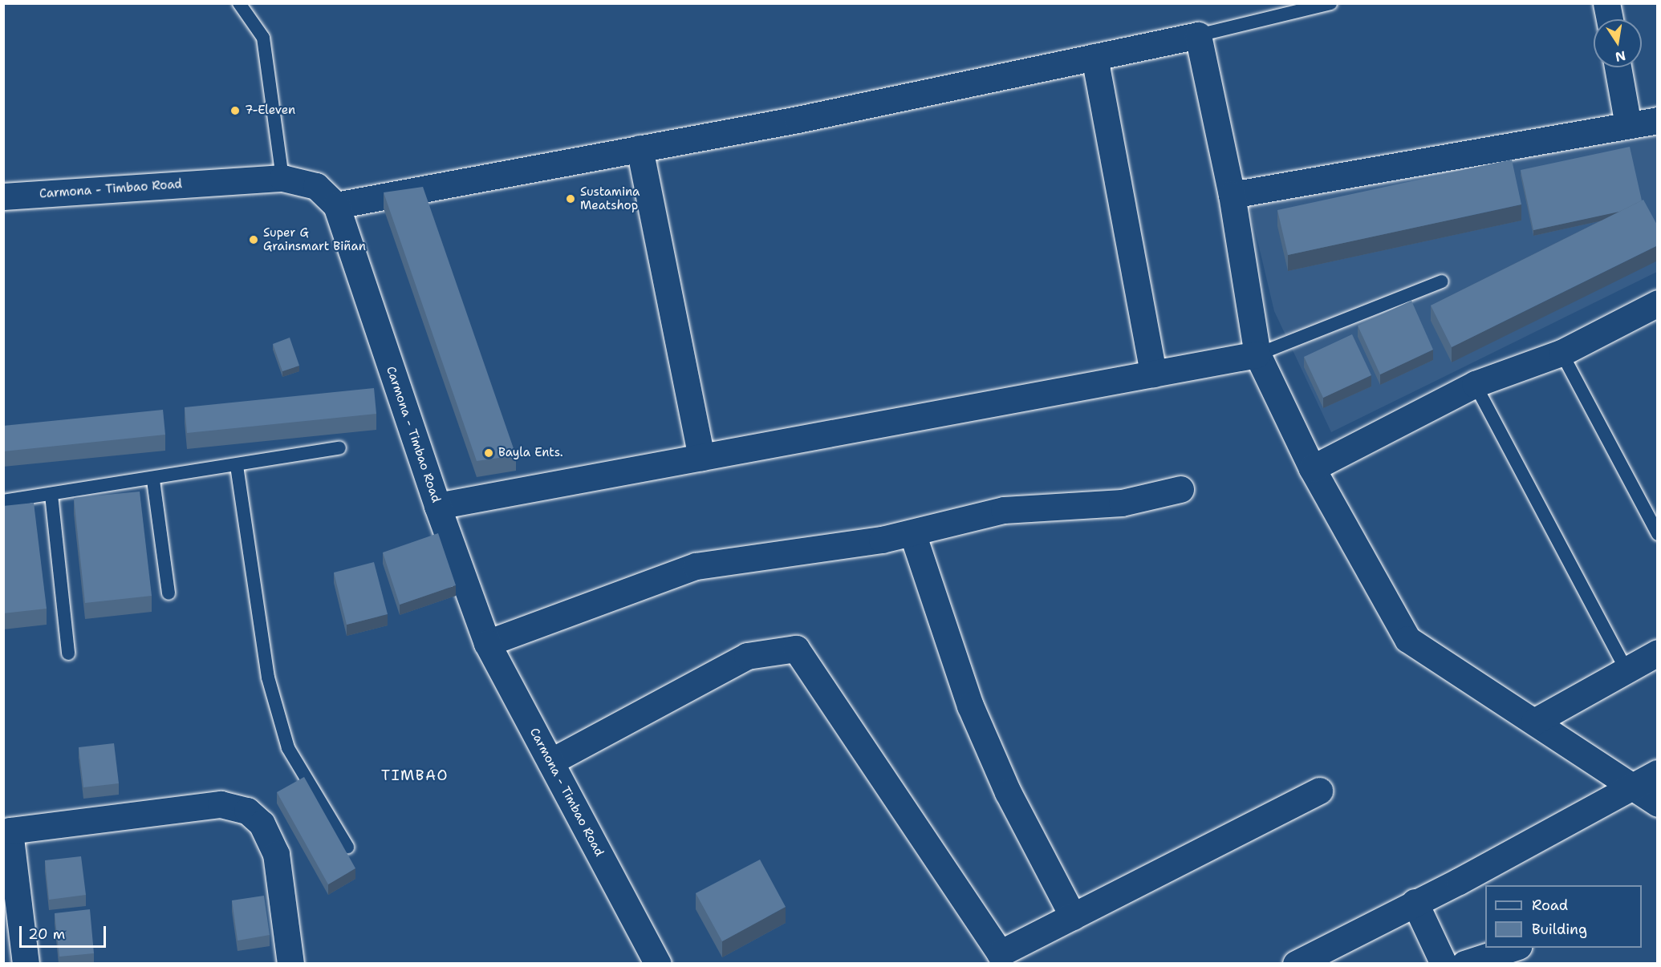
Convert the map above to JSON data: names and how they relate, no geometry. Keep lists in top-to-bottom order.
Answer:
{
  "streets": {
    "street": ["Carmona - Timbao Road"]
  },
  "districts": ["TIMBAO"],
  "places": [
    "7-Eleven",
    "Sustamina Meatshop",
    "Super G Grainsmart Biñan",
    "Bayla Ents."
  ],
  "legend": ["Road", "Building"],
  "scale_bar": "20 m",
  "north": "bottom"
}
